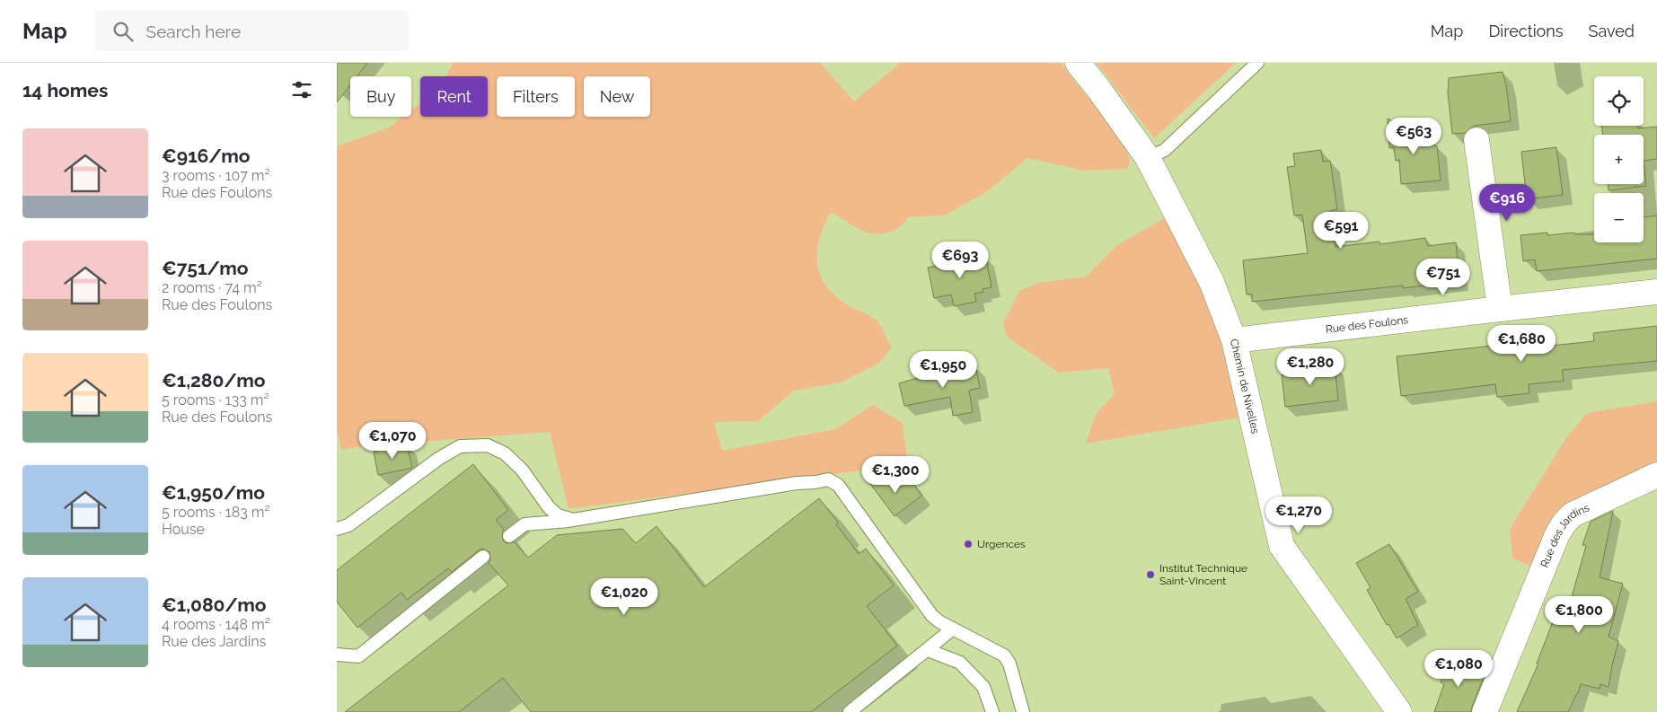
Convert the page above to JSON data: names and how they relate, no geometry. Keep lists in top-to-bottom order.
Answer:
{
  "streets": {
    "street": ["Rue des Foulons", "Chemin de Nivelles", "Rue des Jardins"]
  },
  "crossings": [
    ["Rue des Foulons", "Chemin de Nivelles"]
  ],
  "places": ["Urgences", "Institut Technique Saint-Vincent"],
  "page": {
    "header": "Map",
    "search": "Search here",
    "nav": ["Map", "Directions", "Saved"],
    "heading": "14 homes",
    "map_buttons": ["+", "−"],
    "chip": [
      "Buy",
      "Rent",
      "Filters",
      "New"
    ],
    "list": [
      {
        "name": "€916/mo",
        "note": "3 rooms · 107 m² · Rue des Foulons"
      },
      {
        "name": "€751/mo",
        "note": "2 rooms · 74 m² · Rue des Foulons"
      },
      {
        "name": "€1,280/mo",
        "note": "5 rooms · 133 m² · Rue des Foulons"
      },
      {
        "name": "€1,950/mo",
        "note": "5 rooms · 183 m² · House"
      },
      {
        "name": "€1,080/mo",
        "note": "4 rooms · 148 m² · Rue des Jardins"
      }
    ],
    "price": [
      "€563",
      "€916",
      "€591",
      "€693",
      "€751",
      "€1,680",
      "€1,280",
      "€1,950",
      "€1,070",
      "€1,300",
      "€1,270",
      "€1,020",
      "€1,800",
      "€1,080"
    ]
  }
}
